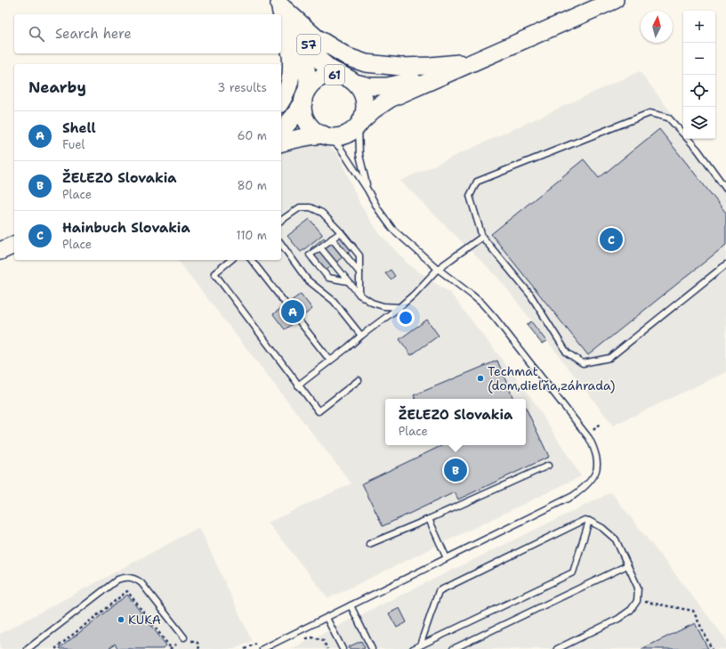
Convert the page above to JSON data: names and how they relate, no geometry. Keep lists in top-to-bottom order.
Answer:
{
  "streets": {
    "main road": ["57", "61"]
  },
  "crossings": [
    ["57", "61"]
  ],
  "places": ["Techmat (dom,dieľňa,záhrada)", "KUKA"],
  "north": "top",
  "page": {
    "map_buttons": ["+", "−"],
    "search": "Search here",
    "heading": ["Nearby", "3 results"],
    "list": [
      {
        "mark": "A",
        "name": "Shell",
        "note": "Fuel",
        "value": "60 m"
      },
      {
        "mark": "B",
        "name": "ŽELEZO Slovakia",
        "note": "Place",
        "value": "80 m"
      },
      {
        "mark": "C",
        "name": "Hainbuch Slovakia",
        "note": "Place",
        "value": "110 m"
      }
    ],
    "pins": ["C", "A", "B"],
    "popup": ["ŽELEZO Slovakia", "Place"]
  }
}
